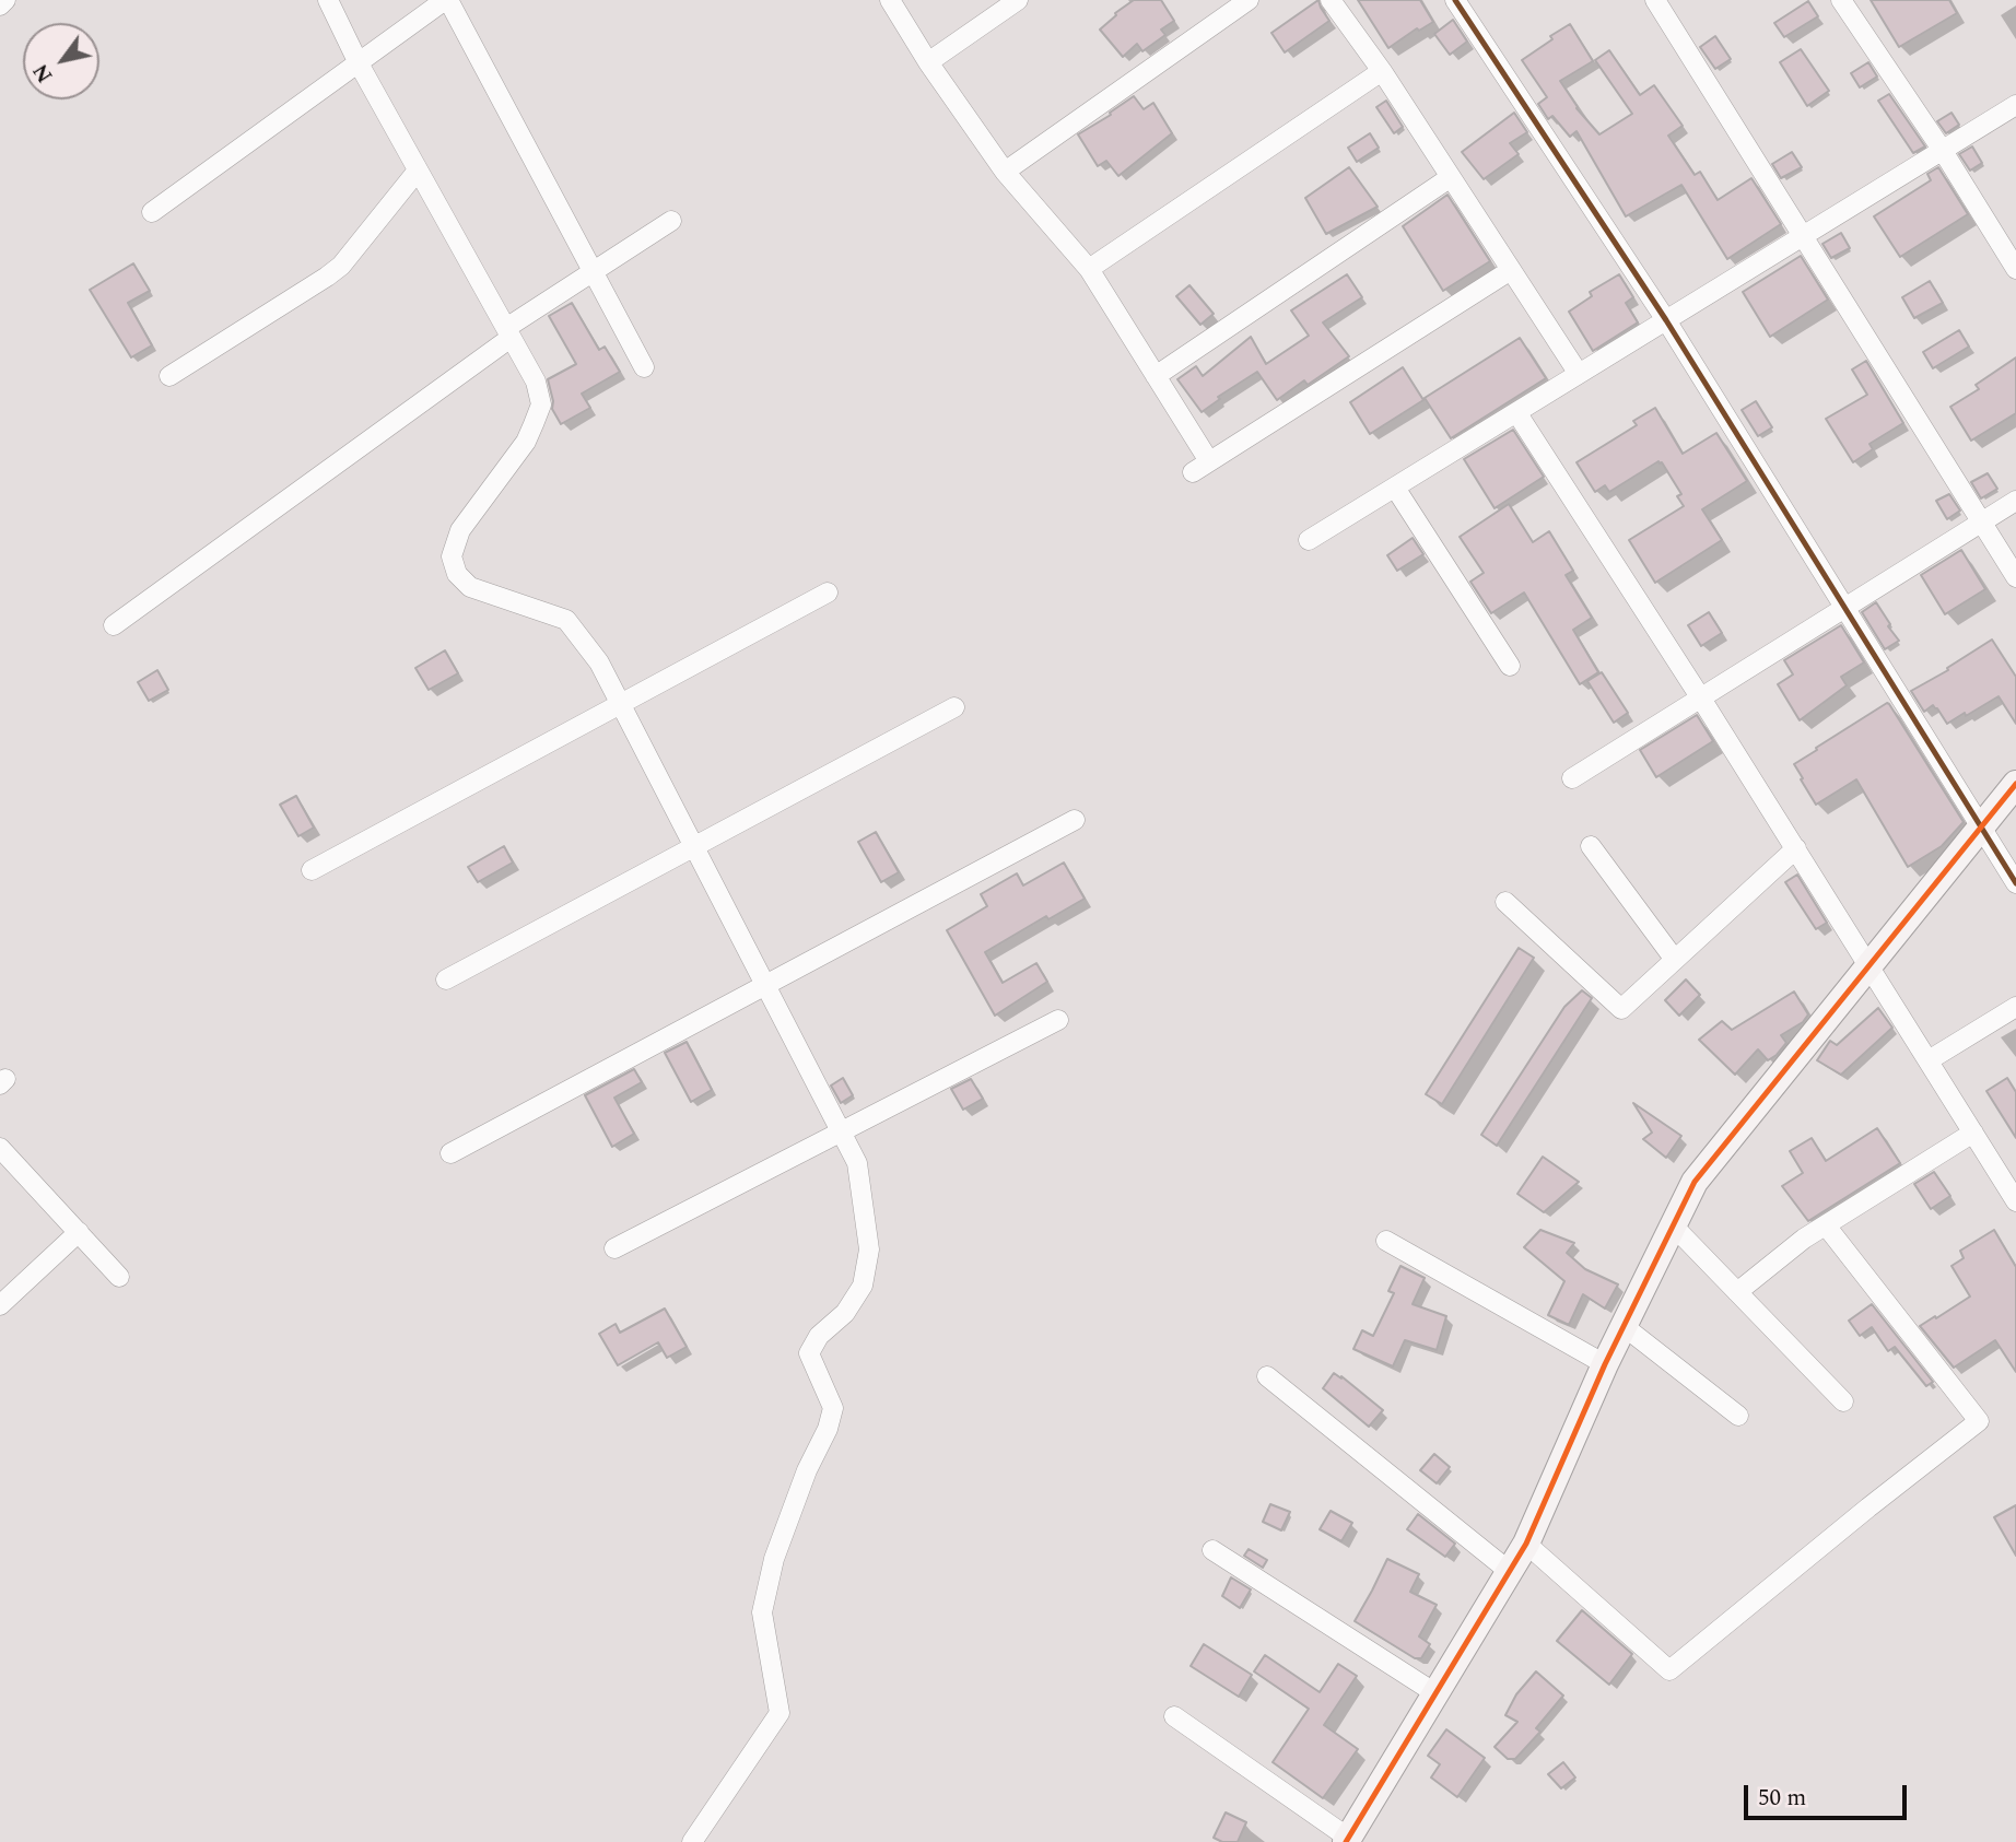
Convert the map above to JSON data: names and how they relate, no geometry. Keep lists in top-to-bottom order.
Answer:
{
  "scale_bar": "50 m",
  "north": "bottom left"
}
